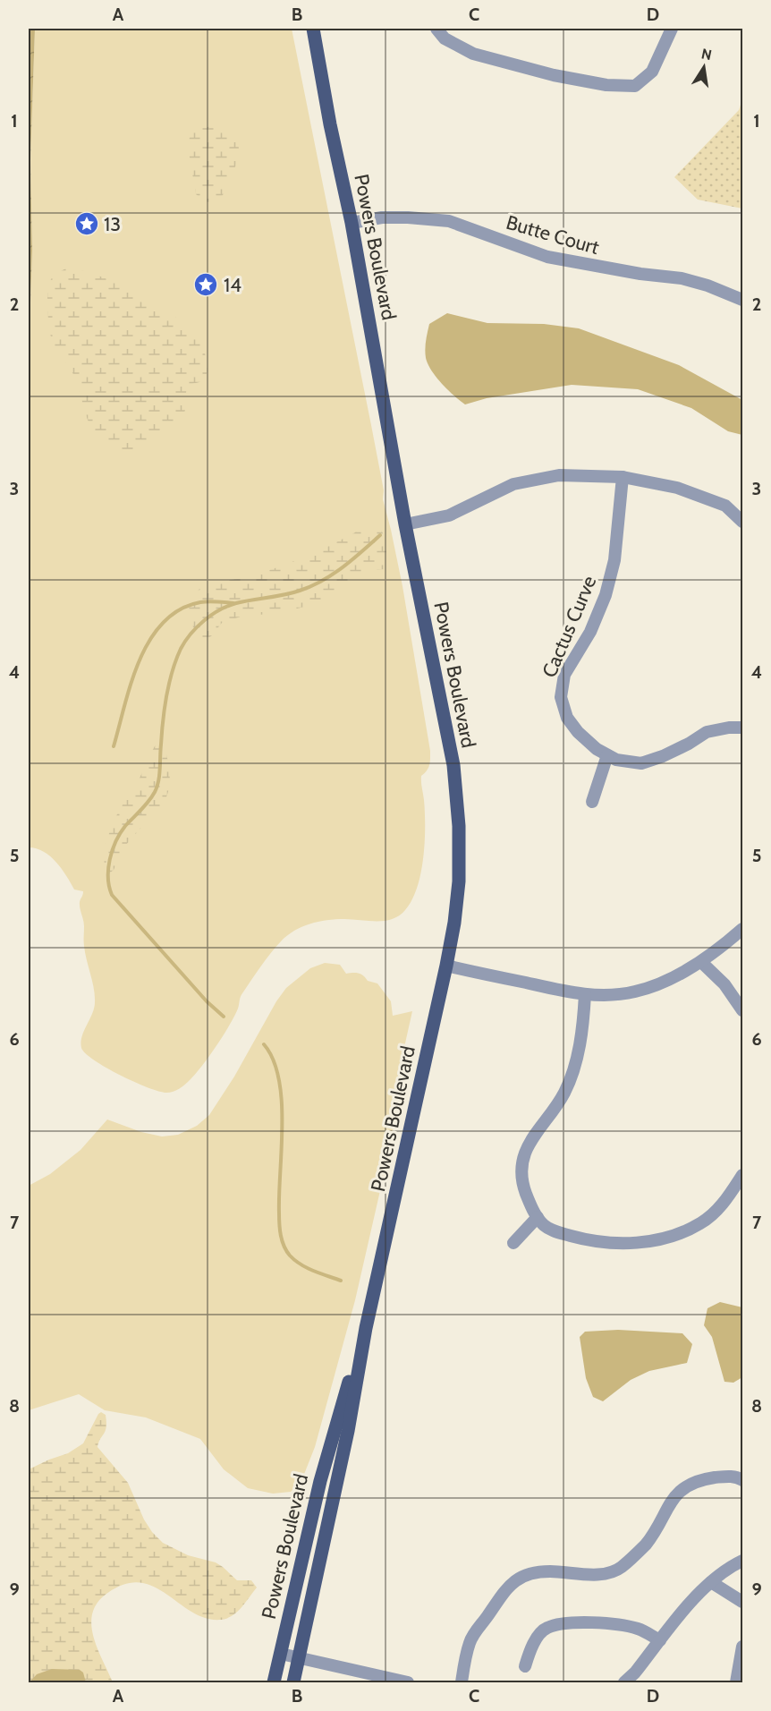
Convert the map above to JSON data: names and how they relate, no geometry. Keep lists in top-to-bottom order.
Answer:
{
  "streets": {
    "main road": ["Powers Boulevard"],
    "street": ["Butte Court", "Cactus Curve"]
  },
  "crossings": [
    ["Butte Court", "Powers Boulevard"]
  ],
  "places": {
    "place": ["13", "14"]
  },
  "north": "top",
  "grid": {
    "columns": [
      "A",
      "B",
      "C",
      "D"
    ],
    "rows": [
      "1",
      "2",
      "3",
      "4",
      "5",
      "6",
      "7",
      "8",
      "9"
    ]
  }
}
